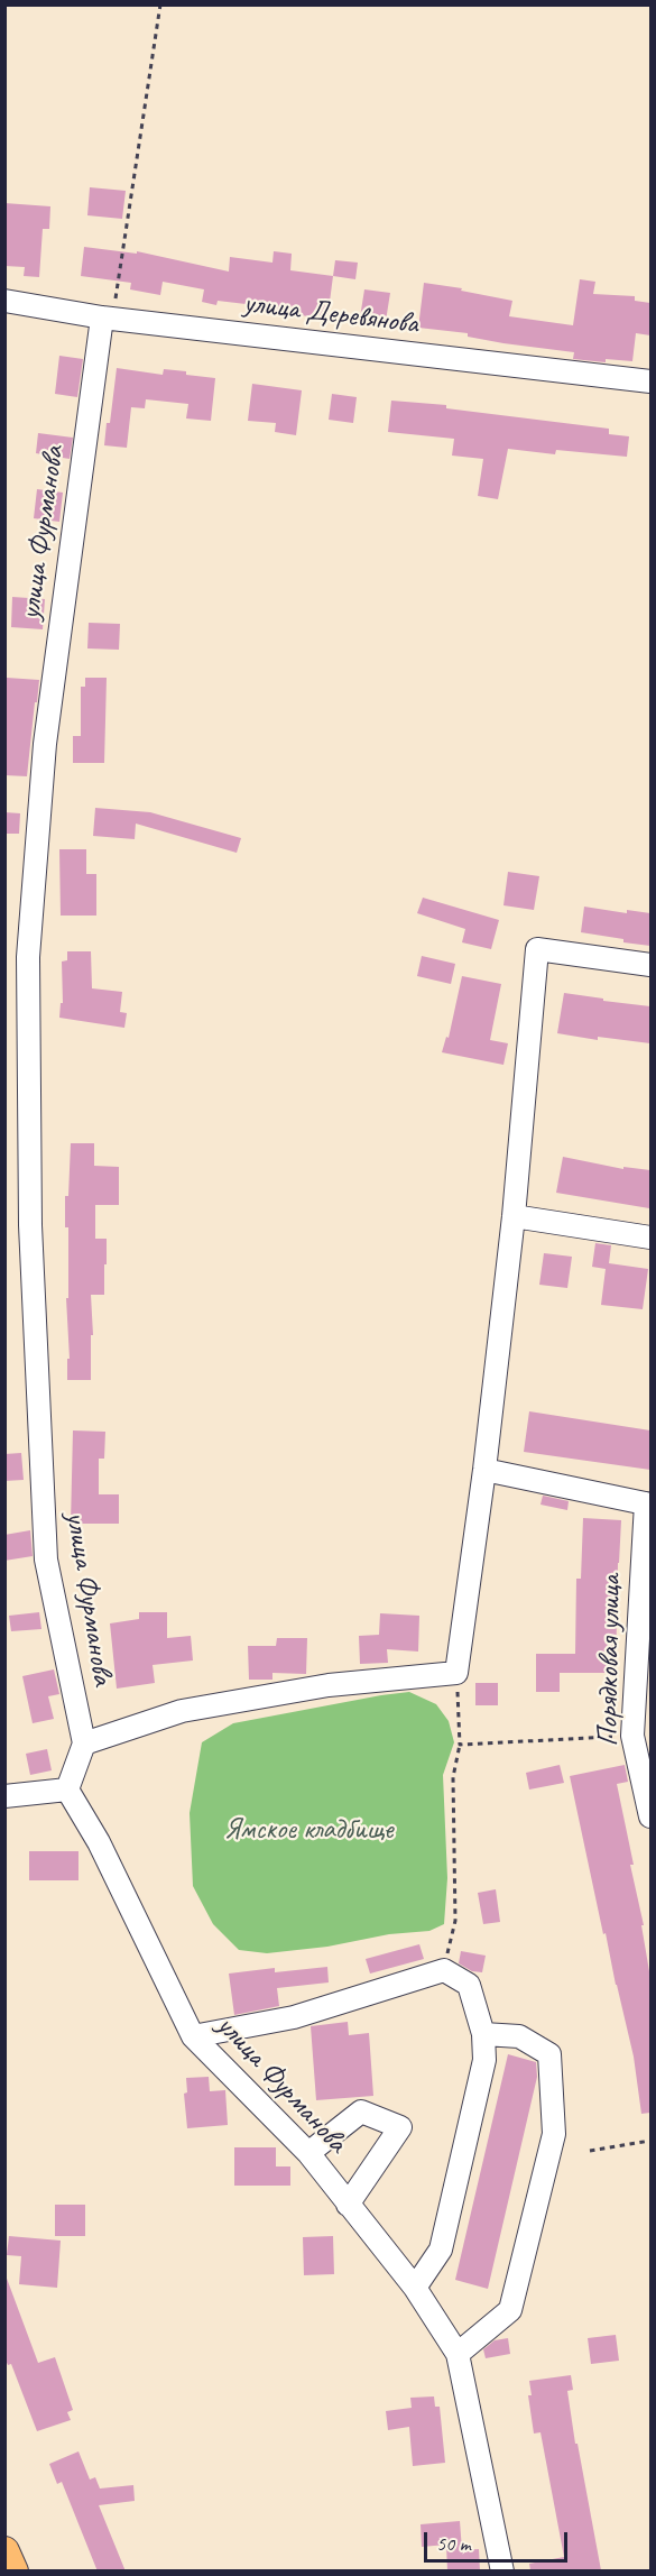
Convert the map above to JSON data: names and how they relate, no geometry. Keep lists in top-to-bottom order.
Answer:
{
  "streets": {
    "street": ["улица Деревянова", "улица Фурманова", "Порядковая улица"]
  },
  "crossings": [
    ["улица Деревянова", "улица Фурманова"]
  ],
  "parks": ["Ямское кладбище"],
  "scale_bar": "50 m"
}
